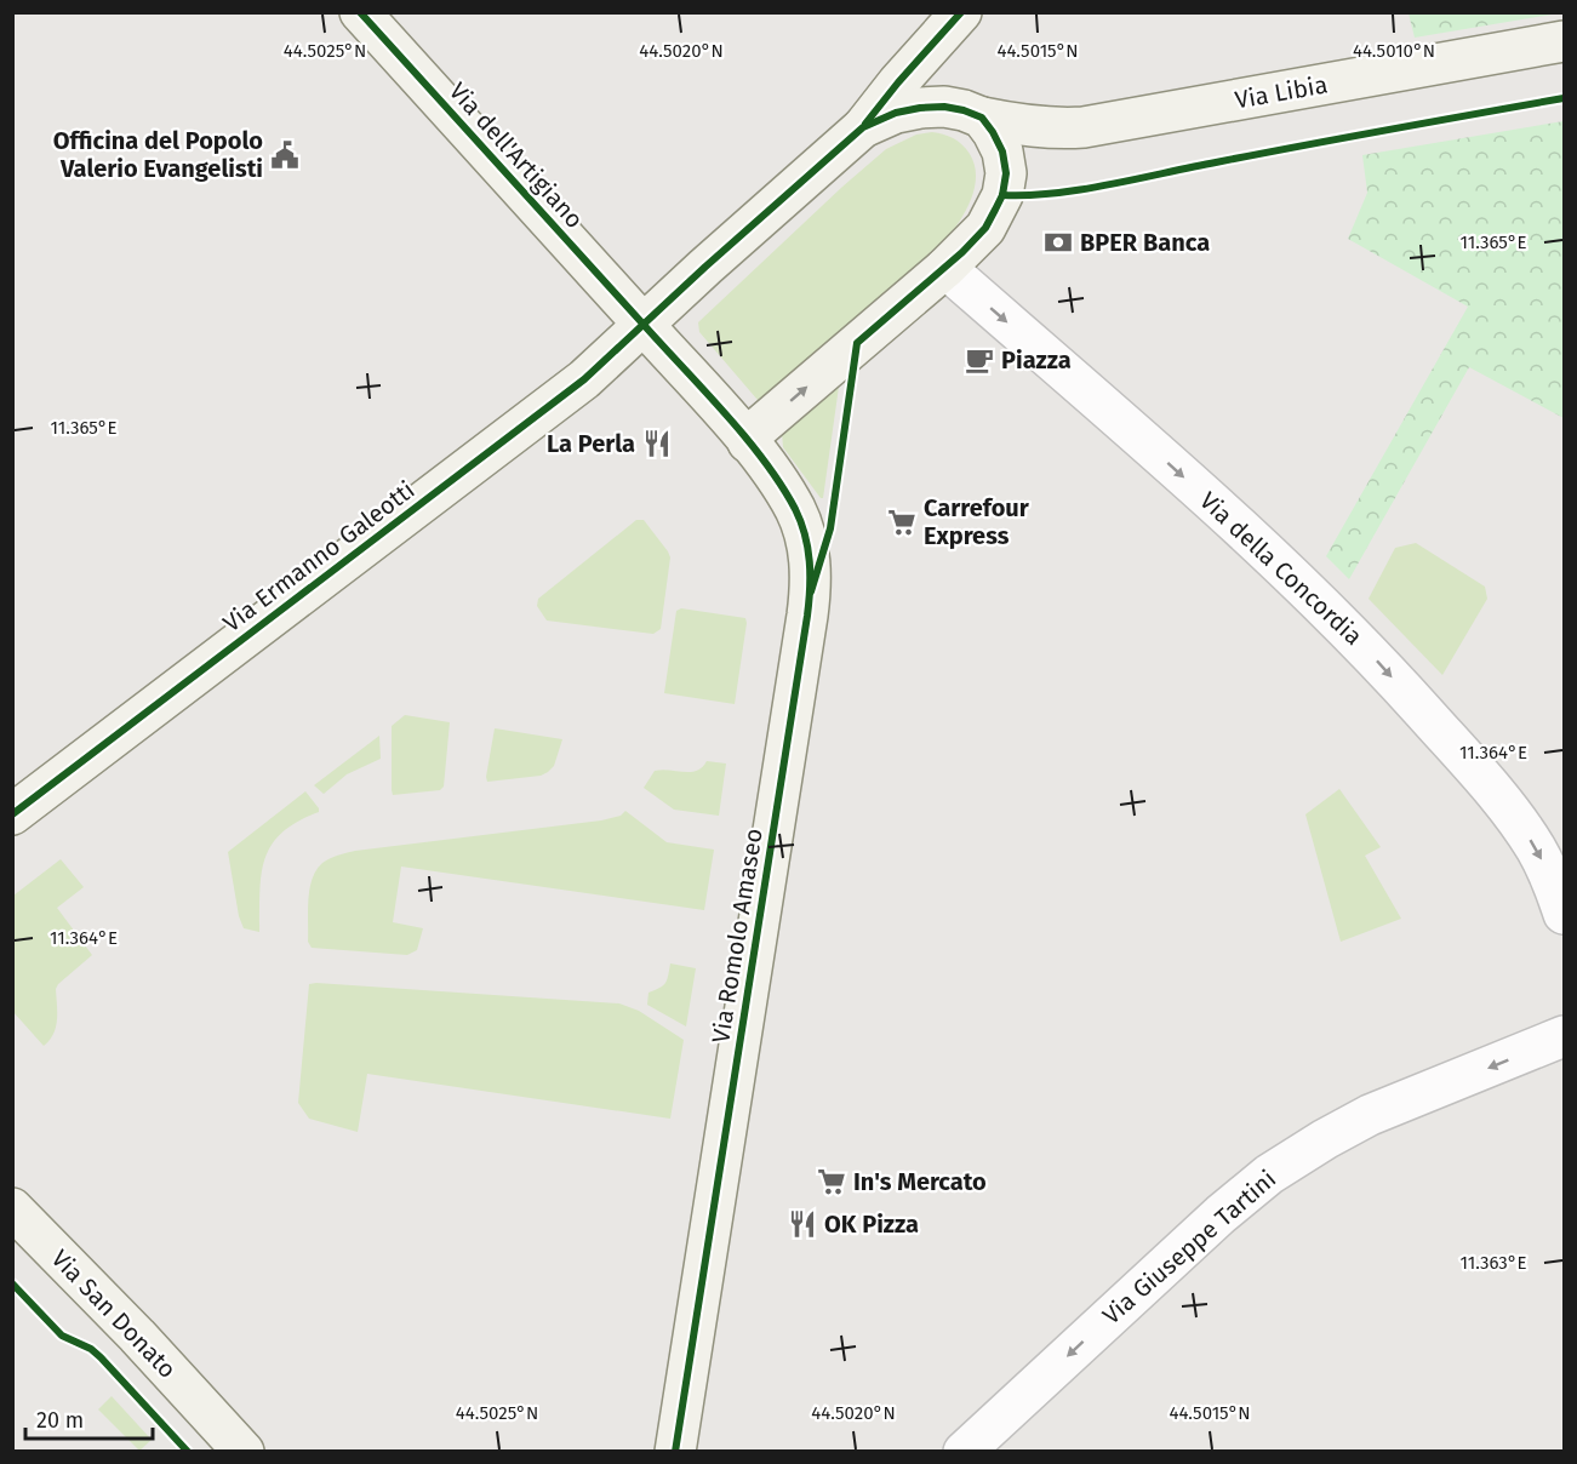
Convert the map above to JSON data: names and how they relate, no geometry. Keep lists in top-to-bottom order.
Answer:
{
  "streets": {
    "street": [
      "Via Libia",
      "Via dell'Artigiano",
      "Via Ermanno Galeotti",
      "Via della Concordia",
      "Via Romolo Amaseo",
      "Via Giuseppe Tartini",
      "Via San Donato"
    ]
  },
  "crossings": [
    ["Via Libia", "Via dell'Artigiano"],
    ["Via Libia", "Via Ermanno Galeotti"],
    ["Via Libia", "Via della Concordia"],
    ["Via Libia", "Via Romolo Amaseo"],
    ["Via dell'Artigiano", "Via Ermanno Galeotti"],
    ["Via dell'Artigiano", "Via Romolo Amaseo"]
  ],
  "one_way": ["Via della Concordia", "Via Giuseppe Tartini"],
  "places": {
    "public building": ["Officina del Popolo Valerio Evangelisti"],
    "bank": ["BPER Banca"],
    "cafe": ["Piazza"],
    "restaurant": ["La Perla", "OK Pizza"],
    "supermarket": ["Carrefour Express", "In's Mercato"]
  },
  "scale_bar": "20 m",
  "coordinates": [
    "44.5025°N",
    "44.5020°N",
    "44.5015°N",
    "44.5010°N",
    "11.365°E",
    "11.364°E",
    "11.363°E"
  ]
}
